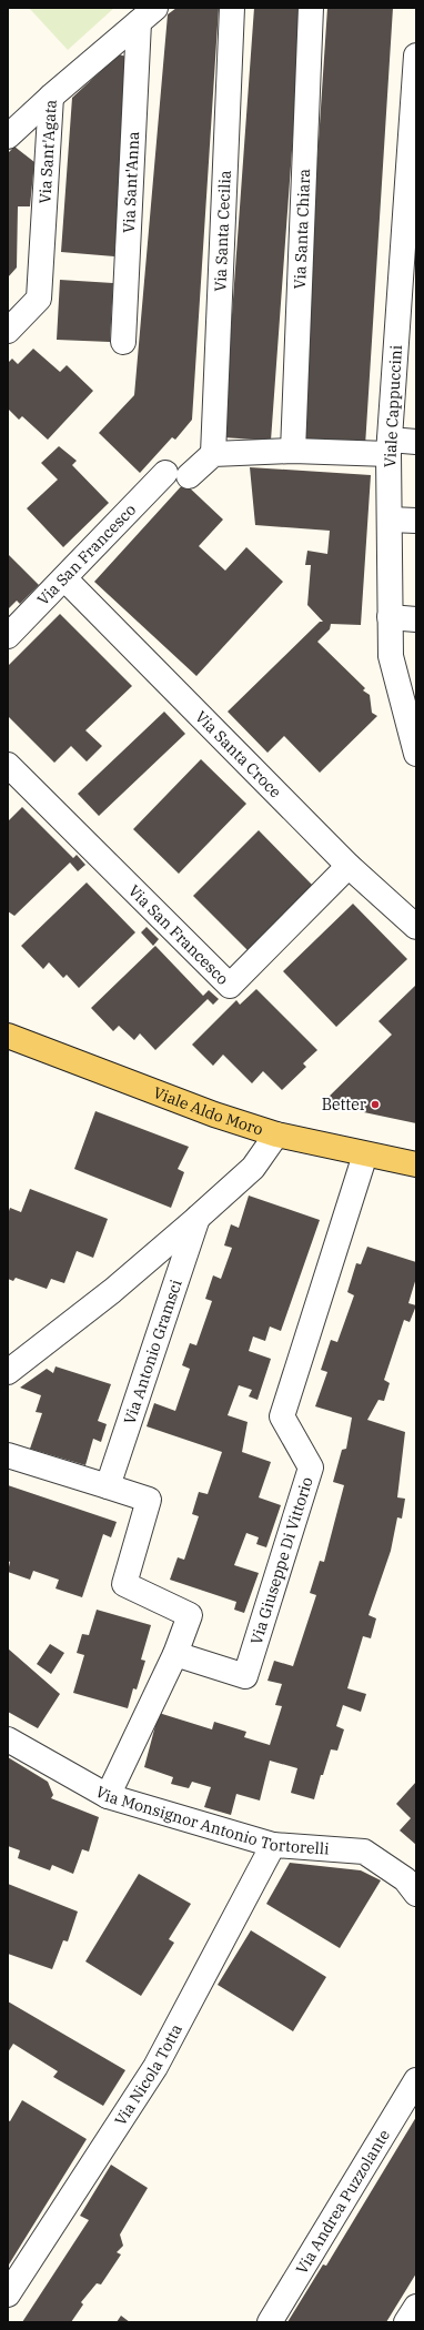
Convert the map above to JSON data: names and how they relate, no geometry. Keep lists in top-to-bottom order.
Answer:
{
  "streets": {
    "main road": ["Viale Aldo Moro"],
    "street": [
      "Via Sant'Agata",
      "Via Sant'Anna",
      "Via Santa Chiara",
      "Via Santa Cecilia",
      "Viale Cappuccini",
      "Via San Francesco",
      "Via Santa Croce",
      "Via Antonio Gramsci",
      "Via Giuseppe Di Vittorio",
      "Via Monsignor Antonio Tortorelli",
      "Via Nicola Totta",
      "Via Andrea Puzzolante"
    ]
  },
  "crossings": [
    ["Via Sant'Agata", "Via Sant'Anna"],
    ["Via Santa Cecilia", "Via San Francesco"],
    ["Via San Francesco", "Via Santa Croce"],
    ["Viale Aldo Moro", "Via Antonio Gramsci"],
    ["Viale Aldo Moro", "Via Giuseppe Di Vittorio"],
    ["Via Monsignor Antonio Tortorelli", "Via Nicola Totta"]
  ],
  "places": ["Better"]
}
